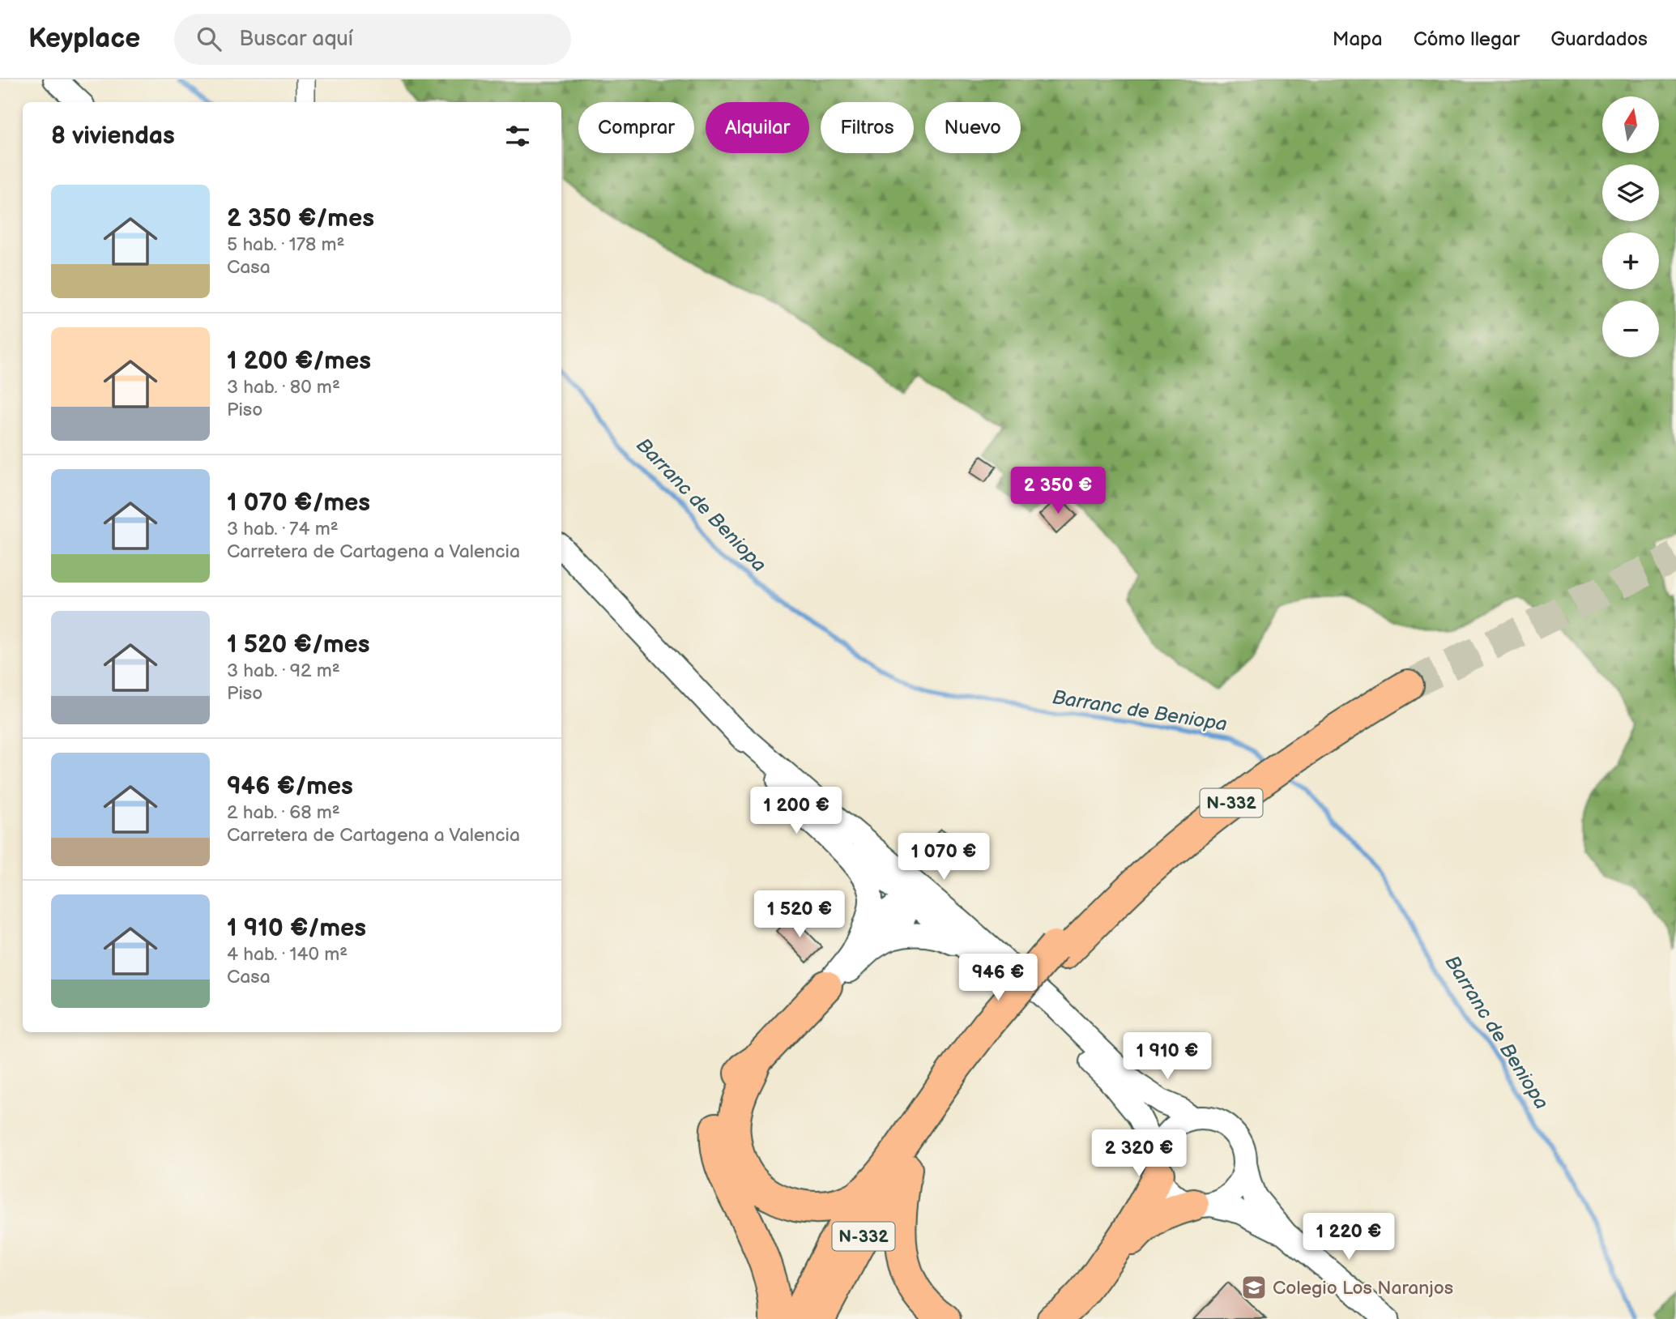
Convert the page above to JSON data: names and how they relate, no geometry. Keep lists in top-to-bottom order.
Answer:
{
  "streets": {
    "highway": ["N-332"]
  },
  "water": ["Barranc de Beniopa"],
  "places": {
    "school or university": ["Colegio Los Naranjos"]
  },
  "north": "top",
  "page": {
    "header": "Keyplace",
    "search": "Buscar aquí",
    "nav": ["Mapa", "Cómo llegar", "Guardados"],
    "map_buttons": ["+", "−"],
    "chip": [
      "Comprar",
      "Alquilar",
      "Filtros",
      "Nuevo"
    ],
    "heading": "8 viviendas",
    "list": [
      {
        "name": "2 350 €/mes",
        "note": "5 hab. · 178 m² · Casa"
      },
      {
        "name": "1 200 €/mes",
        "note": "3 hab. · 80 m² · Piso"
      },
      {
        "name": "1 070 €/mes",
        "note": "3 hab. · 74 m² · Carretera de Cartagena a Valencia"
      },
      {
        "name": "1 520 €/mes",
        "note": "3 hab. · 92 m² · Piso"
      },
      {
        "name": "946 €/mes",
        "note": "2 hab. · 68 m² · Carretera de Cartagena a Valencia"
      },
      {
        "name": "1 910 €/mes",
        "note": "4 hab. · 140 m² · Casa"
      }
    ],
    "price": [
      "2 350 €",
      "1 200 €",
      "1 070 €",
      "1 520 €",
      "946 €",
      "1 910 €",
      "2 320 €",
      "1 220 €"
    ]
  }
}
